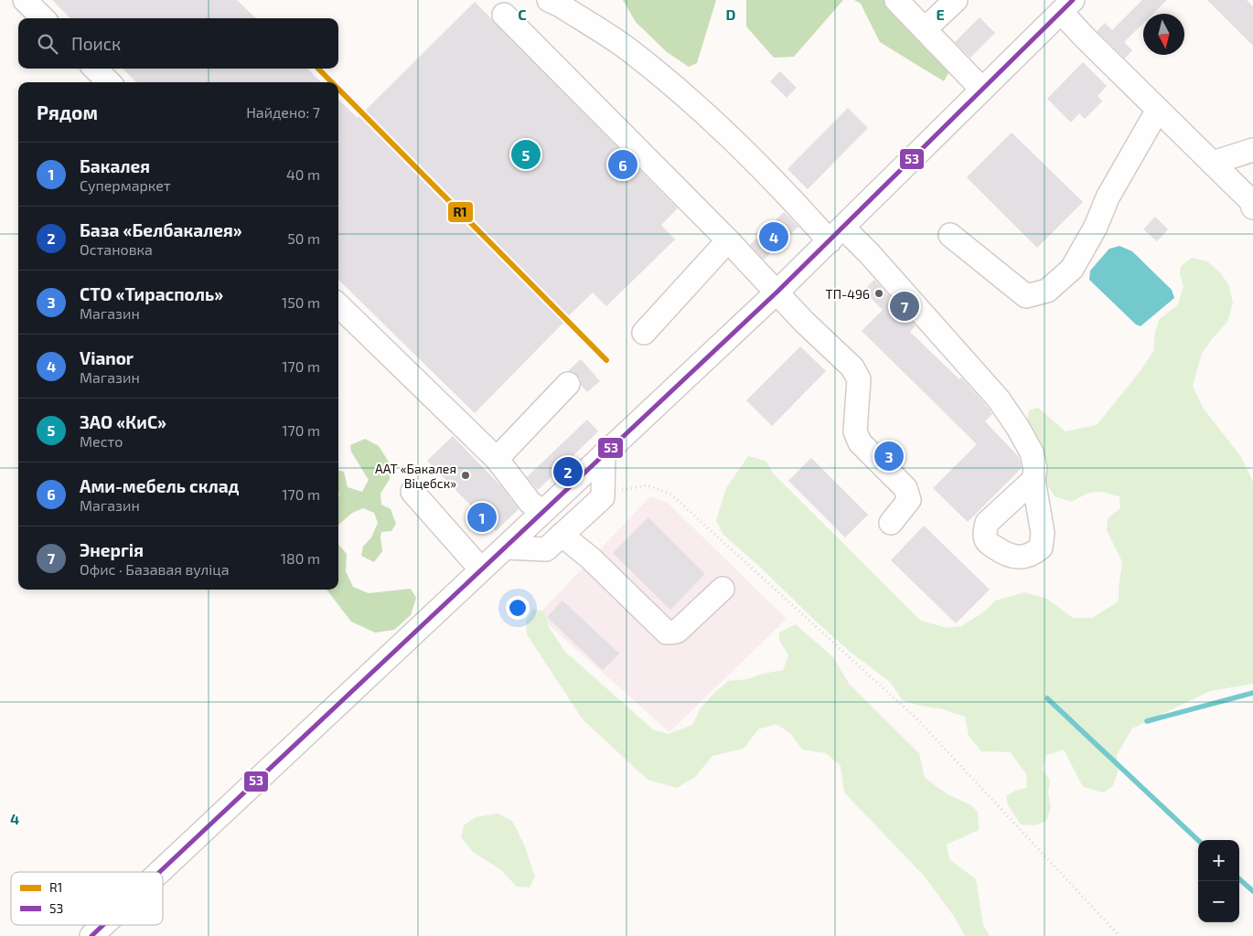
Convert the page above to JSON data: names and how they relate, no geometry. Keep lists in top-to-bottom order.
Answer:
{
  "places": ["ТП-496", "ААТ «Бакалея Віцебск»"],
  "lines": ["transit line 53", "transit line R1"],
  "legend": ["R1", "53"],
  "north": "bottom",
  "page": {
    "search": "Поиск",
    "heading": ["Рядом", "Найдено: 7"],
    "pins": [
      "5",
      "6",
      "4",
      "7",
      "3",
      "2",
      "1"
    ],
    "list": [
      {
        "mark": "1",
        "name": "Бакалея",
        "note": "Супермаркет",
        "value": "40 m"
      },
      {
        "mark": "2",
        "name": "База «Белбакалея»",
        "note": "Остановка",
        "value": "50 m"
      },
      {
        "mark": "3",
        "name": "СТО «Тирасполь»",
        "note": "Магазин",
        "value": "150 m"
      },
      {
        "mark": "4",
        "name": "Vianor",
        "note": "Магазин",
        "value": "170 m"
      },
      {
        "mark": "5",
        "name": "ЗАО «КиС»",
        "note": "Место",
        "value": "170 m"
      },
      {
        "mark": "6",
        "name": "Ами-мебель склад",
        "note": "Магазин",
        "value": "170 m"
      },
      {
        "mark": "7",
        "name": "Энергія",
        "note": "Офис · Базавая вуліца",
        "value": "180 m"
      }
    ],
    "map_buttons": ["+", "−"]
  },
  "grid": {
    "columns": ["C", "D", "E"],
    "rows": ["4"]
  }
}
